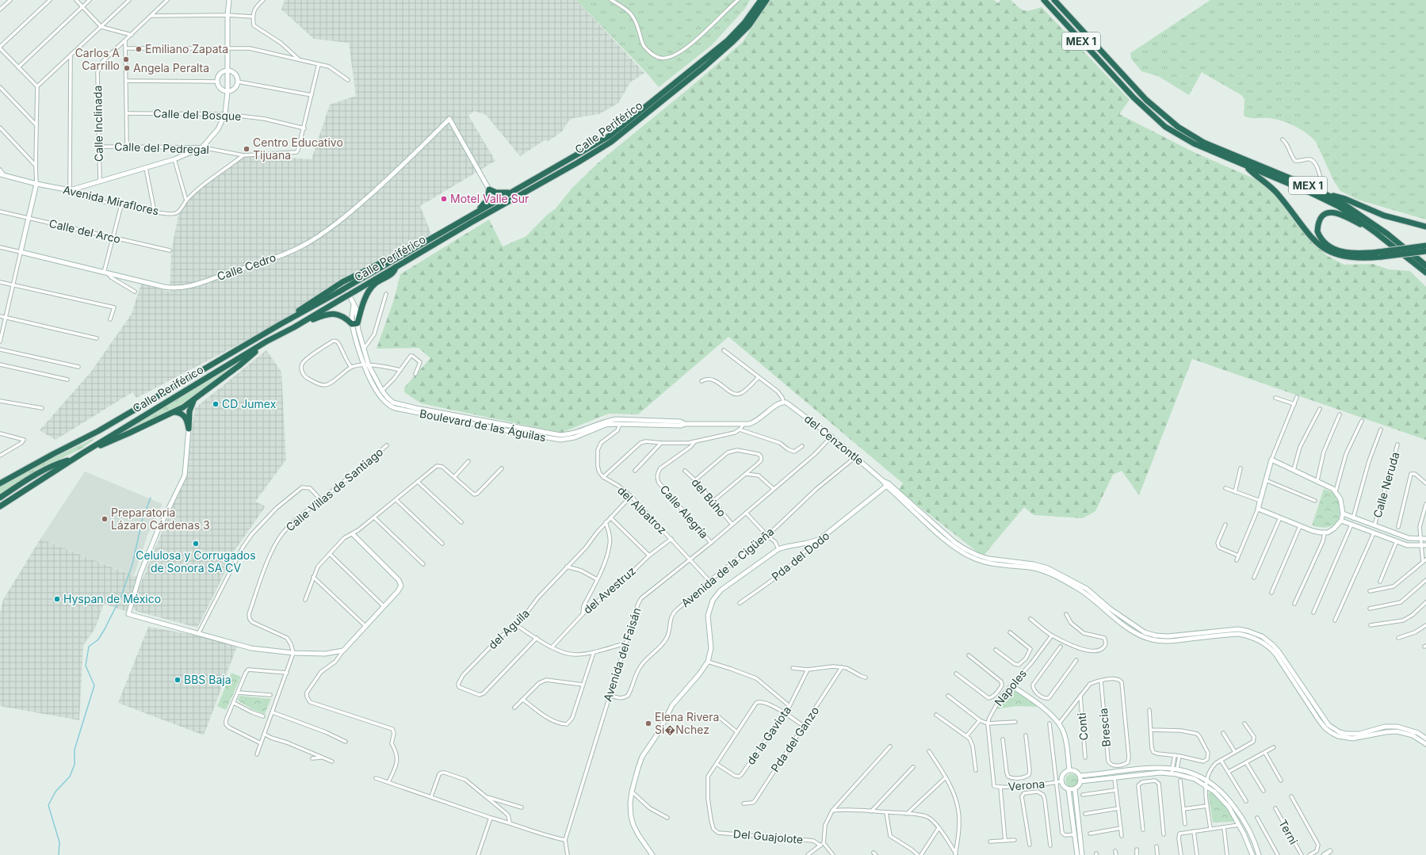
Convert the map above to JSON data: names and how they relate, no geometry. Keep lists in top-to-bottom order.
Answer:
{
  "streets": {
    "highway": ["MEX 1", "Calle Periférico"],
    "street": [
      "Calle del Bosque",
      "Calle Inclinada",
      "Calle del Pedregal",
      "Avenida Miraflores",
      "Calle del Arco",
      "Calle Cedro",
      "Boulevard de las Águilas",
      "del Cenzontle",
      "Calle Neruda",
      "Calle Villas de Santiago",
      "del Búho",
      "del Albatroz",
      "Calle Alegría",
      "Pda del Dodo",
      "Avenida de la Cigüeña",
      "del Avestruz",
      "del Aguila",
      "Avenida del Faisán",
      "Napoles",
      "Conti",
      "Brescia",
      "de la Gaviota",
      "Pda del Ganzo",
      "Verona",
      "Terni",
      "Del Guajolote"
    ]
  },
  "crossings": [
    ["Calle Inclinada", "Calle del Pedregal"],
    ["Calle del Pedregal", "Avenida Miraflores"],
    ["Boulevard de las Águilas", "del Cenzontle"],
    ["del Cenzontle", "Pda del Dodo"],
    ["del Cenzontle", "Avenida de la Cigüeña"],
    ["del Cenzontle", "Avenida del Faisán"],
    ["del Búho", "Avenida del Faisán"],
    ["del Albatroz", "Avenida de la Cigüeña"],
    ["del Albatroz", "del Avestruz"],
    ["del Albatroz", "del Aguila"],
    ["del Albatroz", "Avenida del Faisán"],
    ["Calle Alegría", "Avenida del Faisán"],
    ["Avenida de la Cigüeña", "Avenida del Faisán"],
    ["Napoles", "Verona"],
    ["Conti", "Brescia"],
    ["de la Gaviota", "Del Guajolote"]
  ],
  "places": [
    "Emiliano Zapata",
    "Carlos A Carrillo",
    "Angela Peralta",
    "Centro Educativo Tijuana",
    "Motel Valle Sur",
    "CD Jumex",
    "Preparatoria Lázaro Cárdenas 3",
    "Celulosa y Corrugados de Sonora SA CV",
    "Hyspan de México",
    "BBS Baja",
    "Elena Rivera Si�Nchez"
  ]
}
